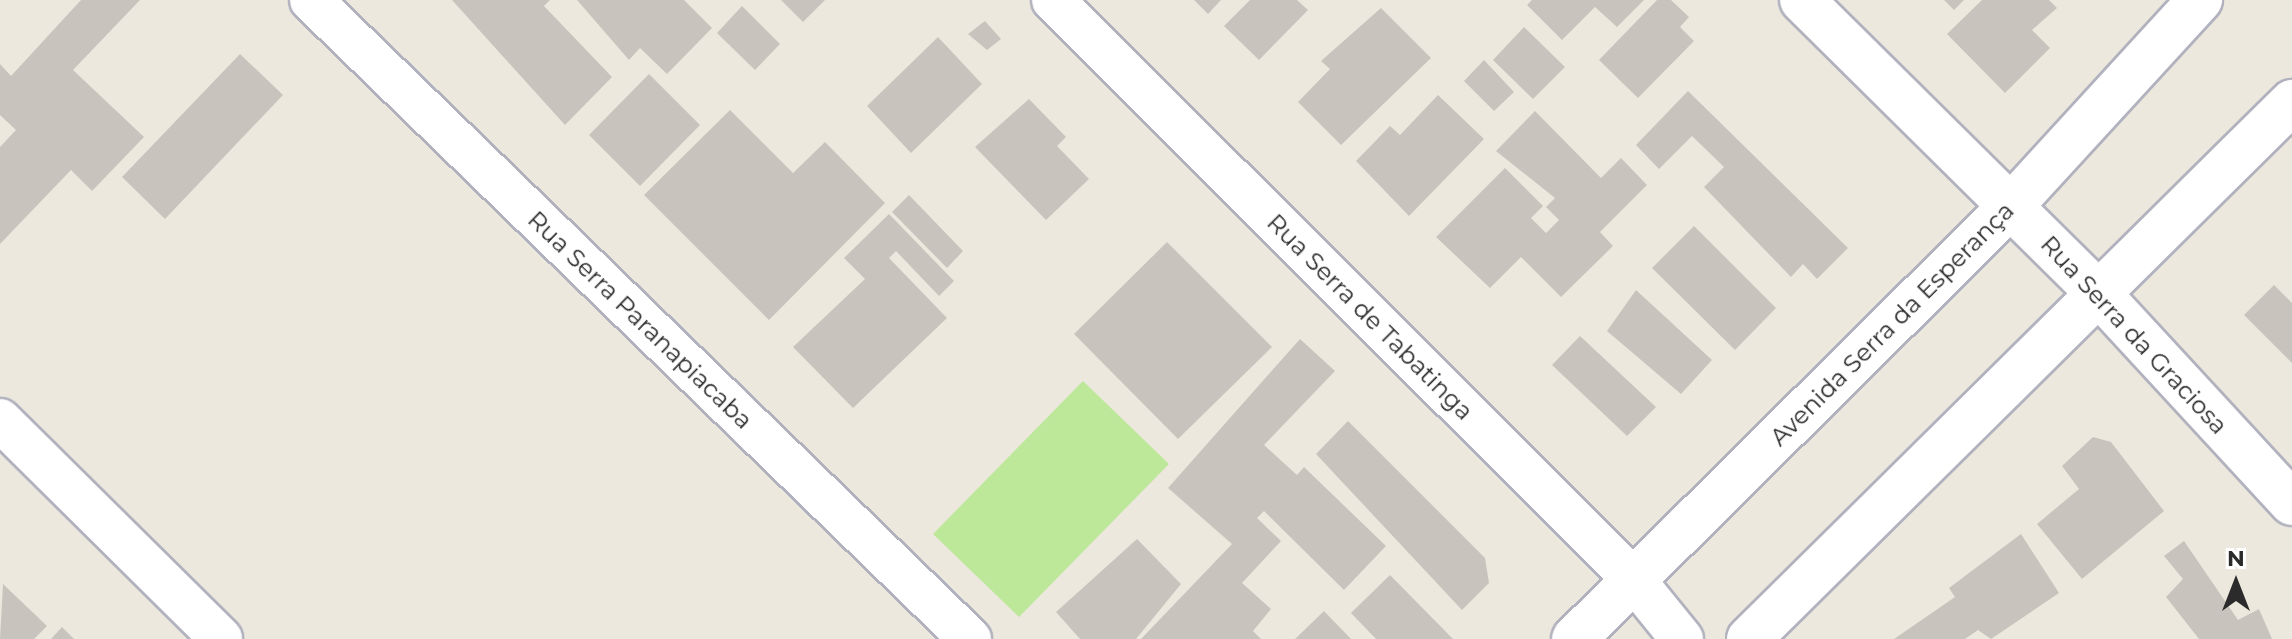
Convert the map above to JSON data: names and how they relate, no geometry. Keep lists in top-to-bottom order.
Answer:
{
  "streets": {
    "street": [
      "Rua Serra de Tabatinga",
      "Rua Serra Paranapiacaba",
      "Avenida Serra da Esperança",
      "Rua Serra da Graciosa"
    ]
  },
  "crossings": [
    ["Rua Serra de Tabatinga", "Avenida Serra da Esperança"],
    ["Avenida Serra da Esperança", "Rua Serra da Graciosa"]
  ],
  "north": "top"
}
